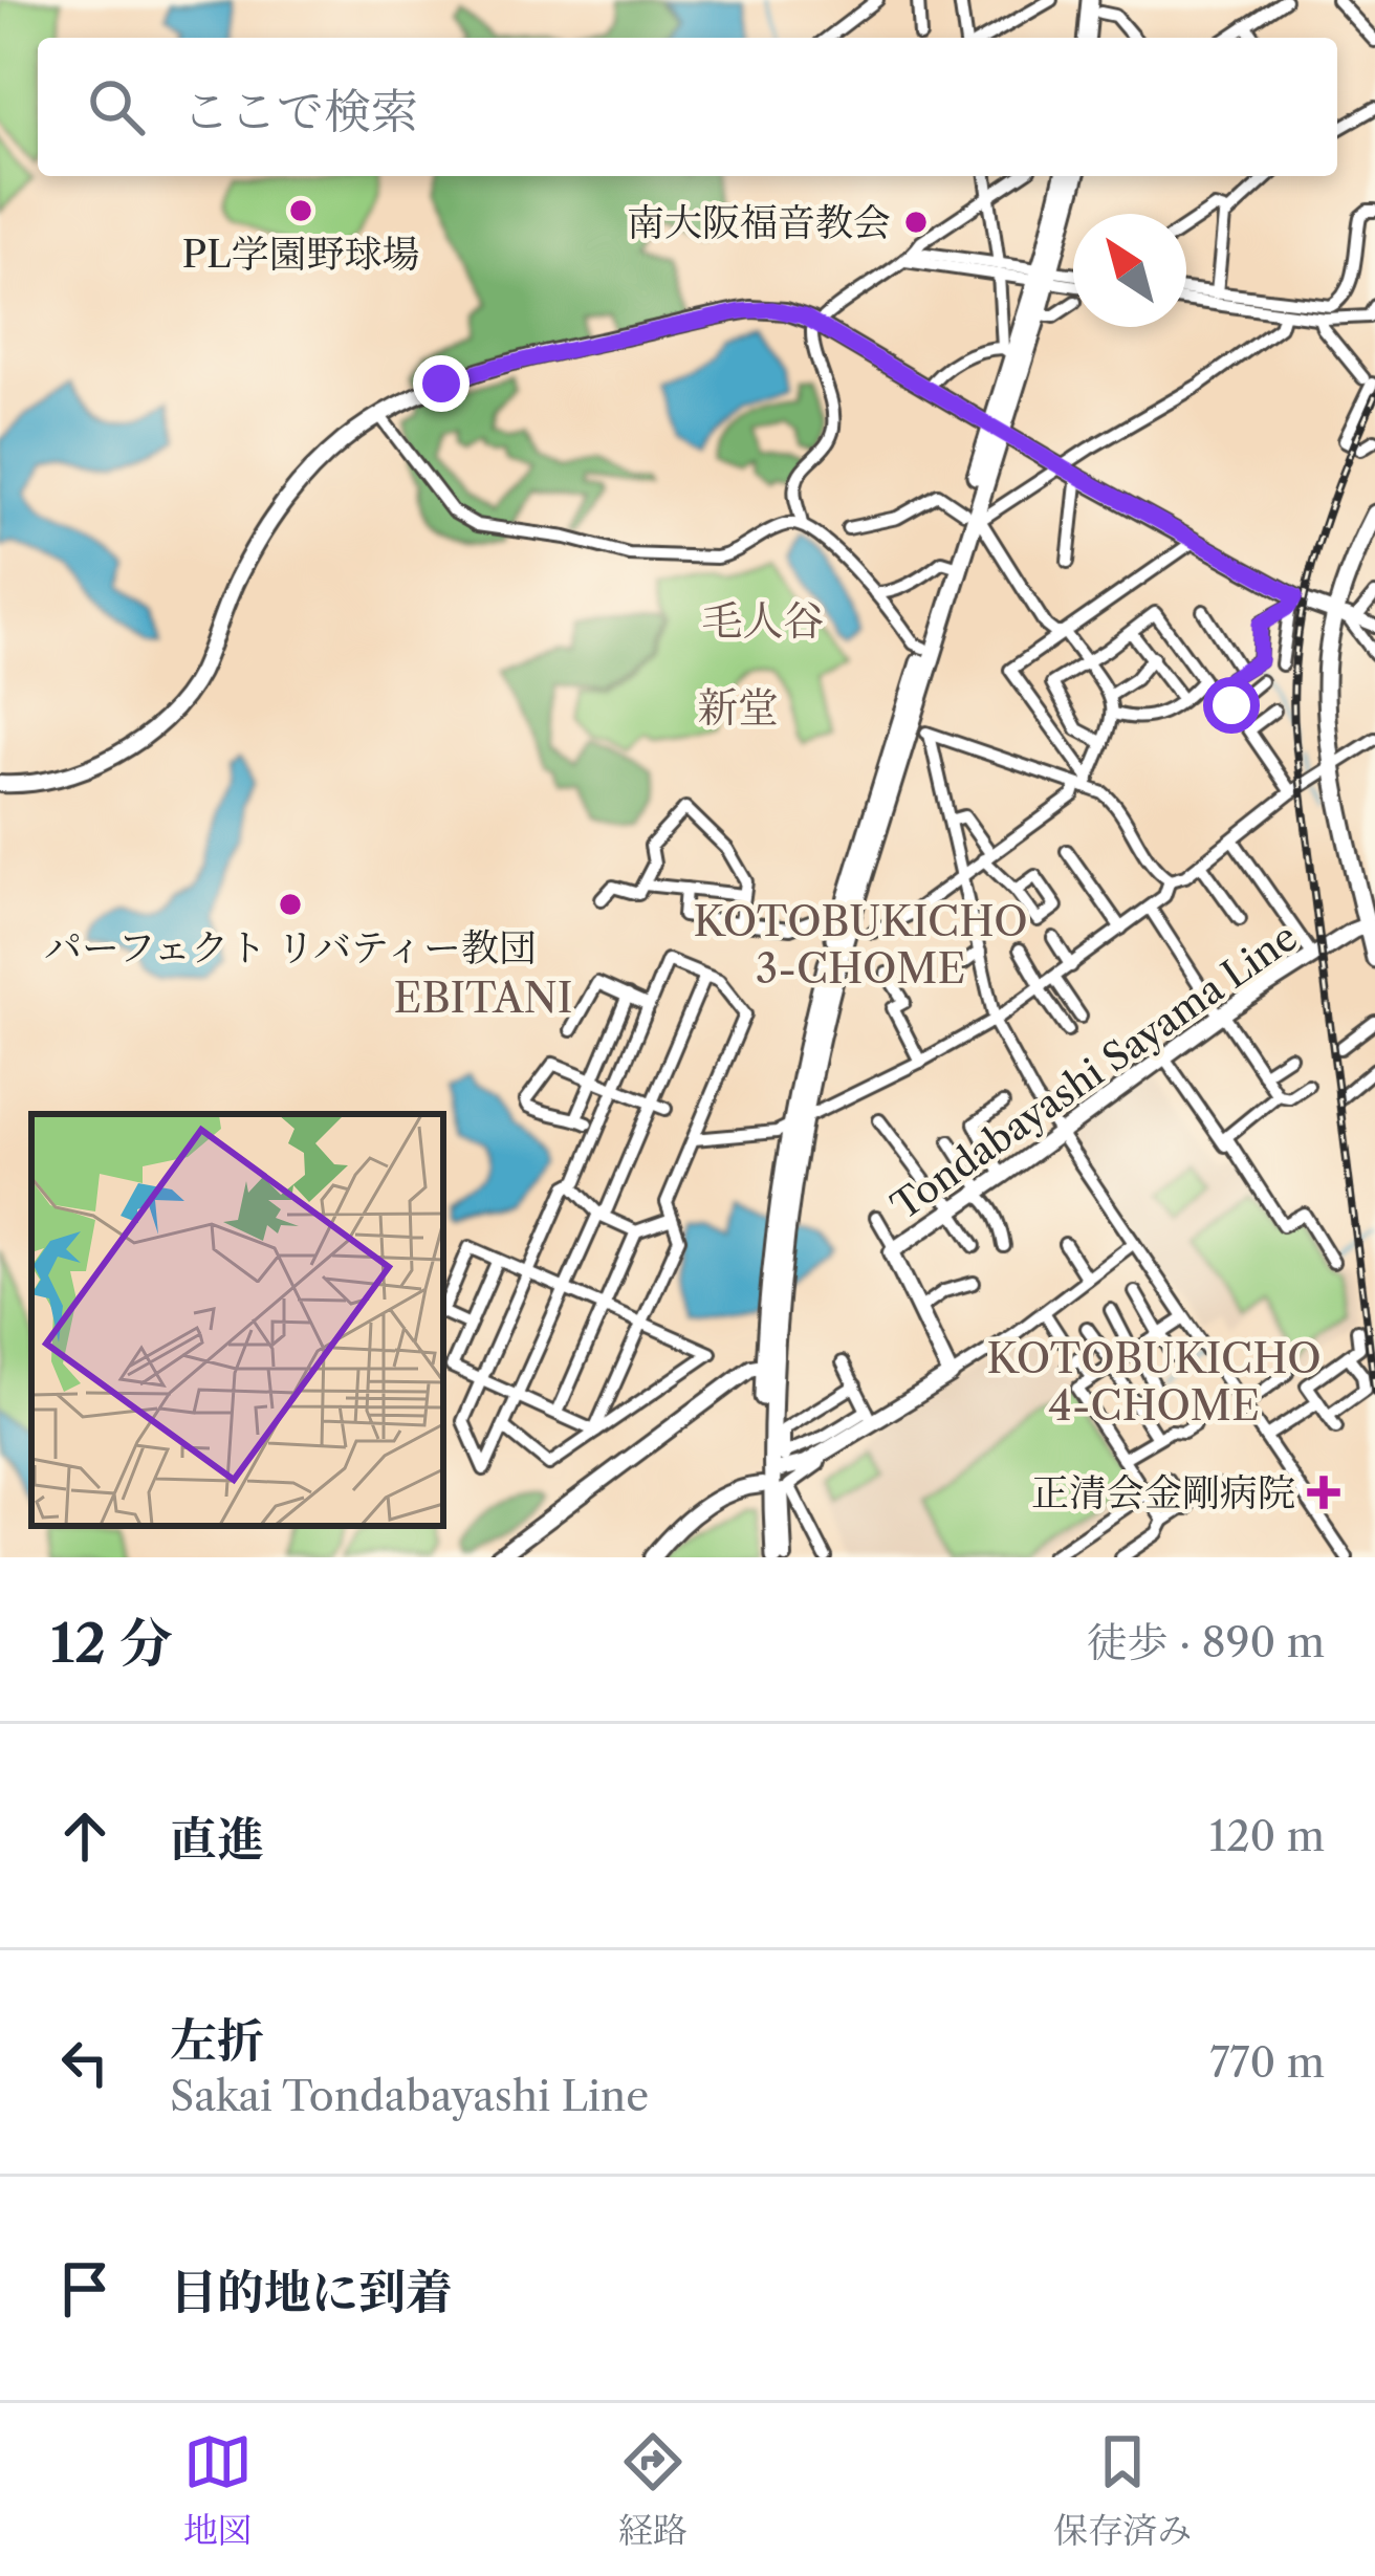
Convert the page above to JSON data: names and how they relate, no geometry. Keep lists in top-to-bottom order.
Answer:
{
  "streets": {
    "main road": ["Tondabayashi Sayama Line"]
  },
  "districts": [
    "毛人谷",
    "新堂",
    "KOTOBUKICHO 3-CHOME",
    "EBITANI",
    "KOTOBUKICHO 4-CHOME"
  ],
  "places": {
    "other": ["PL学園野球場", "南大阪福音教会", "パーフェクト リバティー教団"],
    "health": ["正清会金剛病院"]
  },
  "north": "top left",
  "page": {
    "search": "ここで検索",
    "heading": ["12 分", "徒歩 · 890 m"],
    "list": [
      ["直進", "120 m"],
      ["左折", "Sakai Tondabayashi Line", "770 m"],
      "目的地に到着"
    ],
    "nav": ["地図", "経路", "保存済み"]
  }
}
